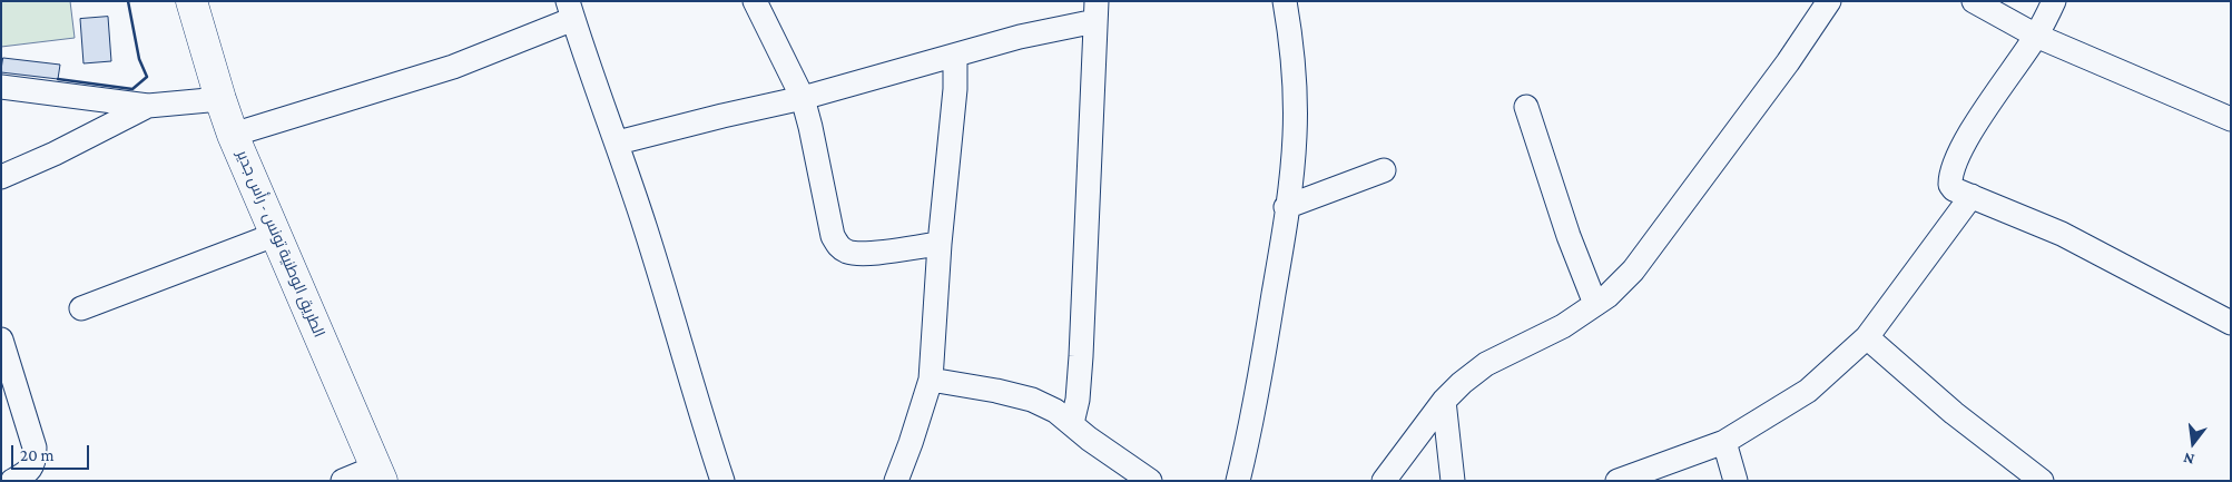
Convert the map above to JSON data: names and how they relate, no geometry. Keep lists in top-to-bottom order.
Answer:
{
  "streets": {
    "main road": ["الطريق الوطنية تونس - رأس جدير"]
  },
  "scale_bar": "20 m",
  "north": "bottom"
}
